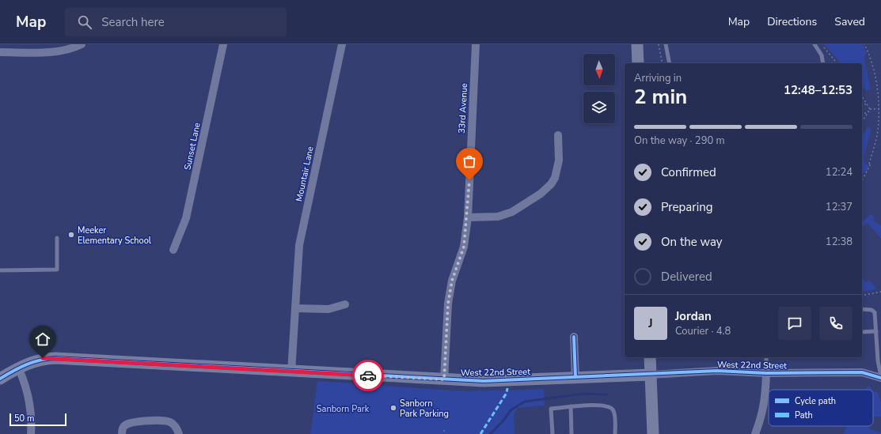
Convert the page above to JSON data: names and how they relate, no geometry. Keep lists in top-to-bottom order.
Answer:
{
  "streets": {
    "street": [
      "33rd Avenue",
      "Sunset Lane",
      "Mountair Lane",
      "West 22nd Street"
    ]
  },
  "crossings": [
    ["33rd Avenue", "West 22nd Street"],
    ["Mountair Lane", "West 22nd Street"]
  ],
  "parks": ["Sanborn Park"],
  "places": ["Meeker Elementary School", "Sanborn Park Parking"],
  "legend": ["Cycle path", "Path"],
  "scale_bar": "50 m",
  "north": "bottom",
  "page": {
    "header": "Map",
    "search": "Search here",
    "nav": ["Map", "Directions", "Saved"],
    "heading": ["2 min", "Arriving in", "12:48–12:53"],
    "panel": ["Jordan", "Courier · 4.8"],
    "bar": "On the way · 290 m",
    "list": [
      ["Confirmed", "12:24"],
      ["Preparing", "12:37"],
      ["On the way", "12:38"],
      "Delivered"
    ],
    "round": "J",
    "scale": "50 m"
  }
}
